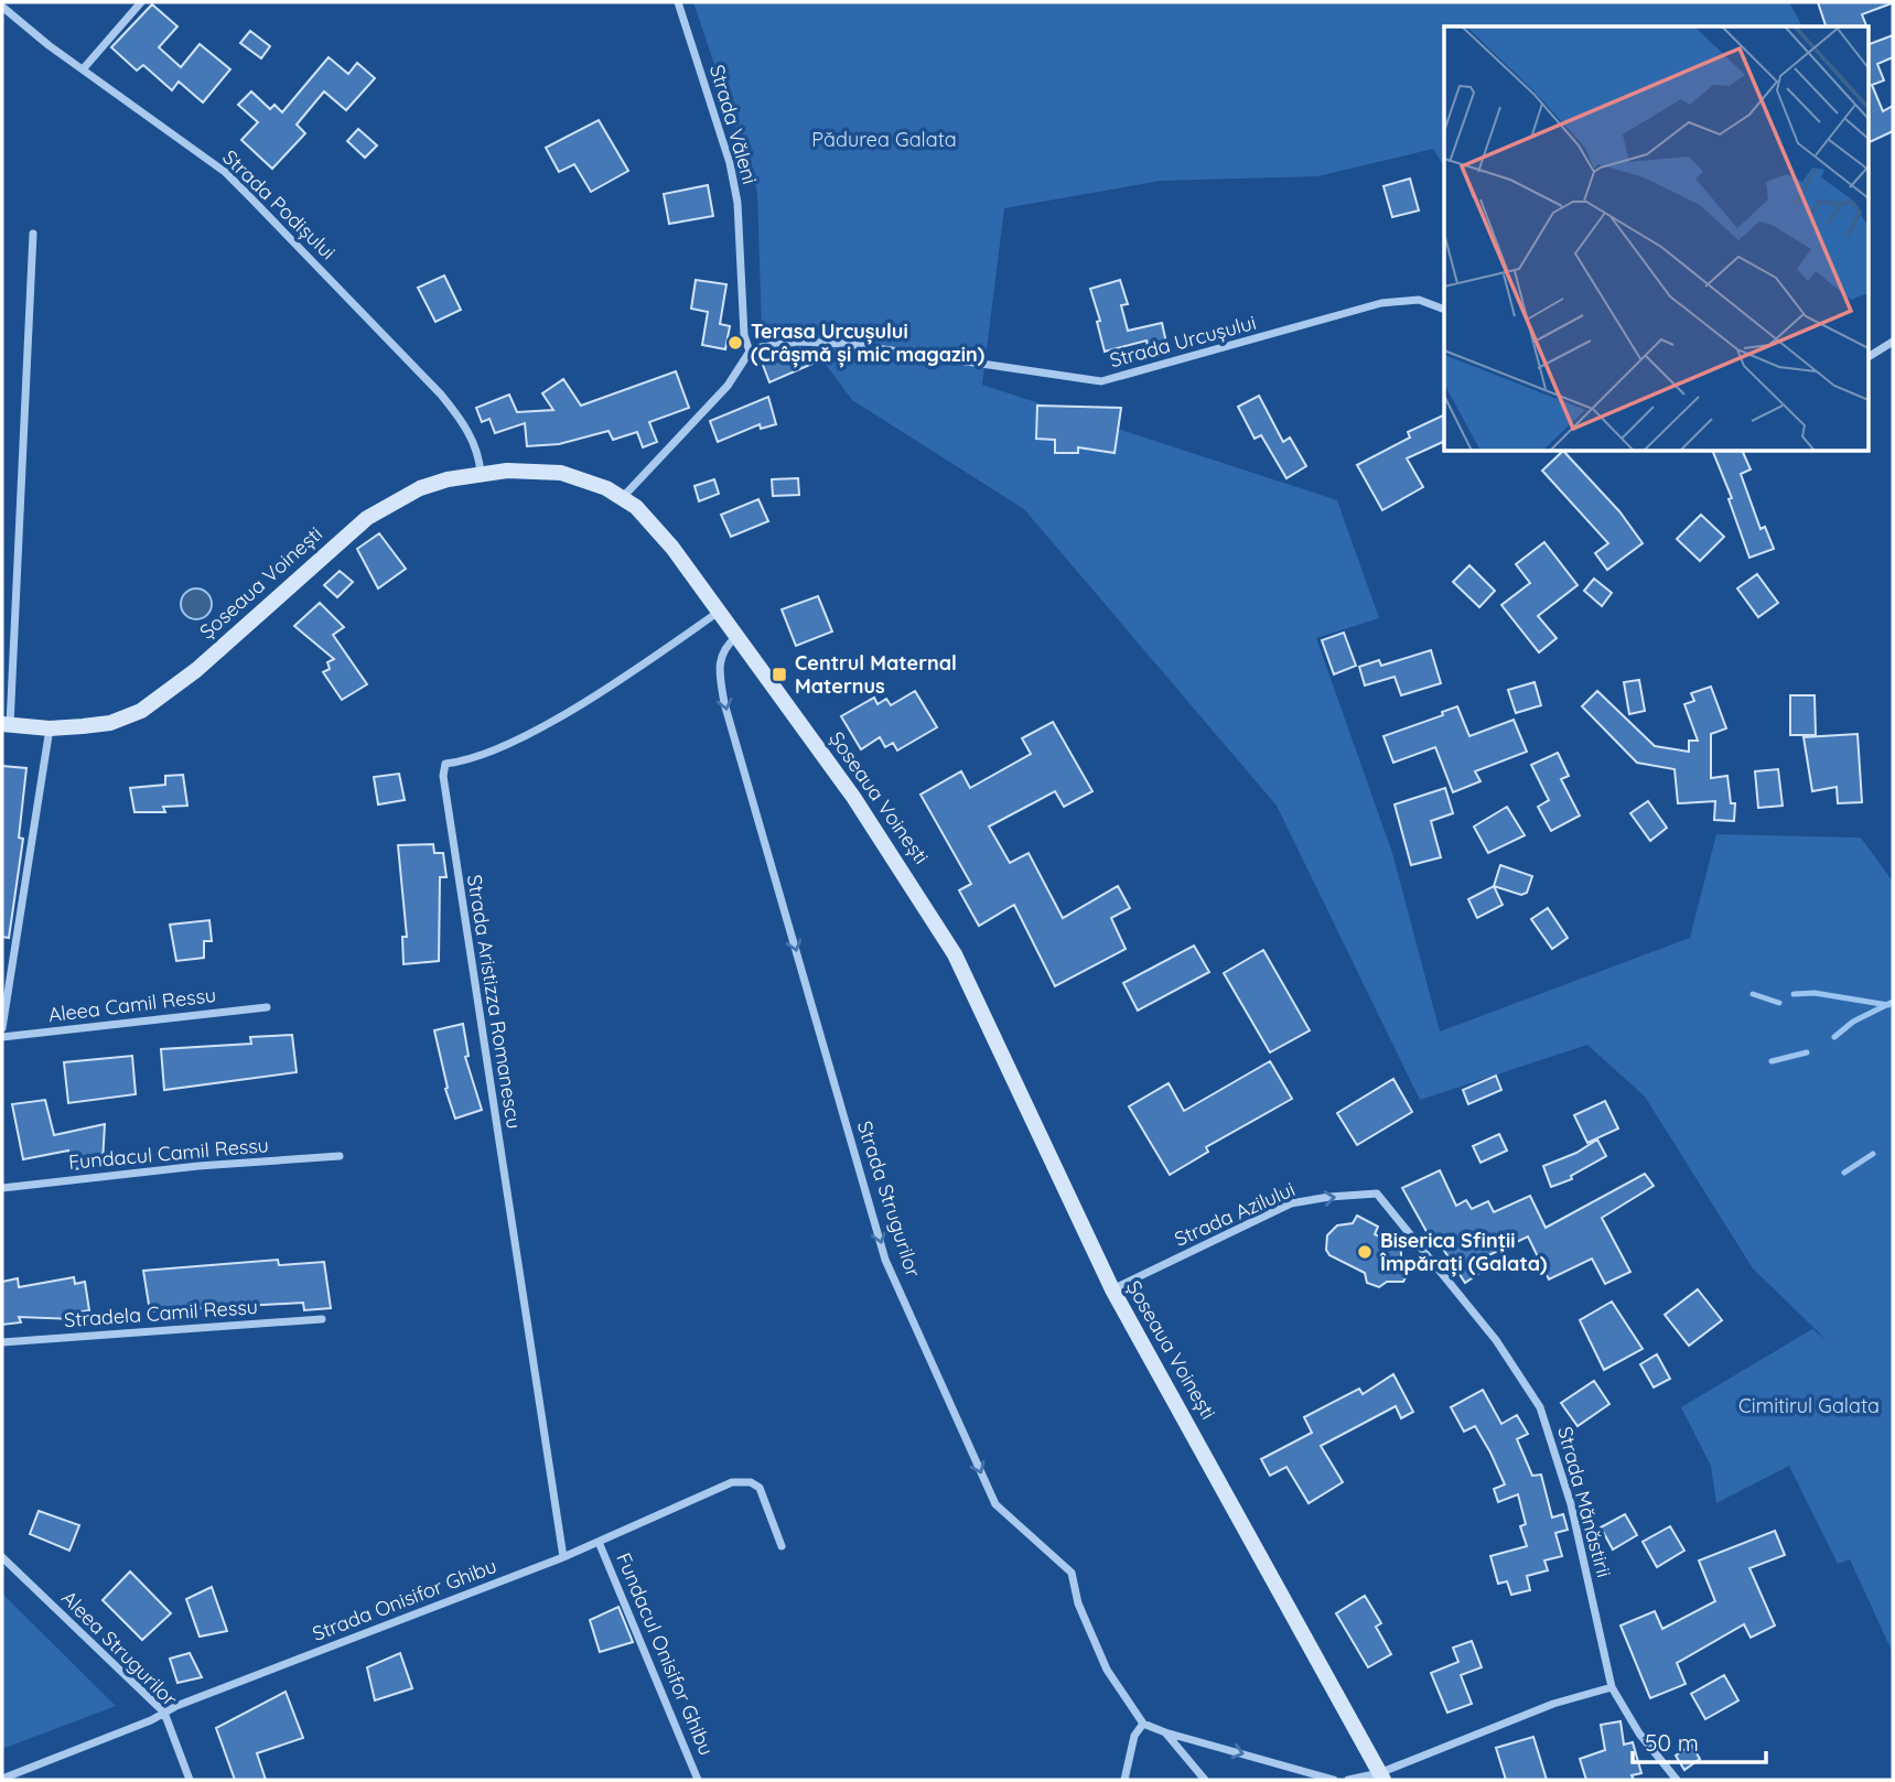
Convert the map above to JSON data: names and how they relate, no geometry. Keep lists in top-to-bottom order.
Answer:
{
  "streets": {
    "main road": ["Șoseaua Voinești"],
    "street": [
      "Strada Văleni",
      "Strada Podișului",
      "Strada Urcușului",
      "Strada Aristizza Romanescu",
      "Aleea Camil Ressu",
      "Fundacul Camil Ressu",
      "Strada Strugurilor",
      "Strada Azilului",
      "Stradela Camil Ressu",
      "Strada Mănăstirii",
      "Strada Onisifor Ghibu",
      "Aleea Strugurilor",
      "Fundacul Onisifor Ghibu"
    ]
  },
  "crossings": [
    ["Strada Văleni", "Strada Urcușului"],
    ["Strada Podișului", "Șoseaua Voinești"],
    ["Șoseaua Voinești", "Strada Aristizza Romanescu"],
    ["Șoseaua Voinești", "Strada Strugurilor"],
    ["Șoseaua Voinești", "Strada Azilului"],
    ["Strada Aristizza Romanescu", "Strada Onisifor Ghibu"],
    ["Strada Azilului", "Strada Mănăstirii"],
    ["Strada Onisifor Ghibu", "Aleea Strugurilor"],
    ["Strada Onisifor Ghibu", "Fundacul Onisifor Ghibu"]
  ],
  "one_way": ["Strada Strugurilor", "Strada Azilului"],
  "parks": ["Pădurea Galata", "Cimitirul Galata"],
  "places": {
    "other": ["Terasa Urcușului (Crâșmă și mic magazin)", "Biserica Sfinții Împărați (Galata)"],
    "transit": ["Centrul Maternal Maternus"]
  },
  "scale_bar": "50 m"
}
